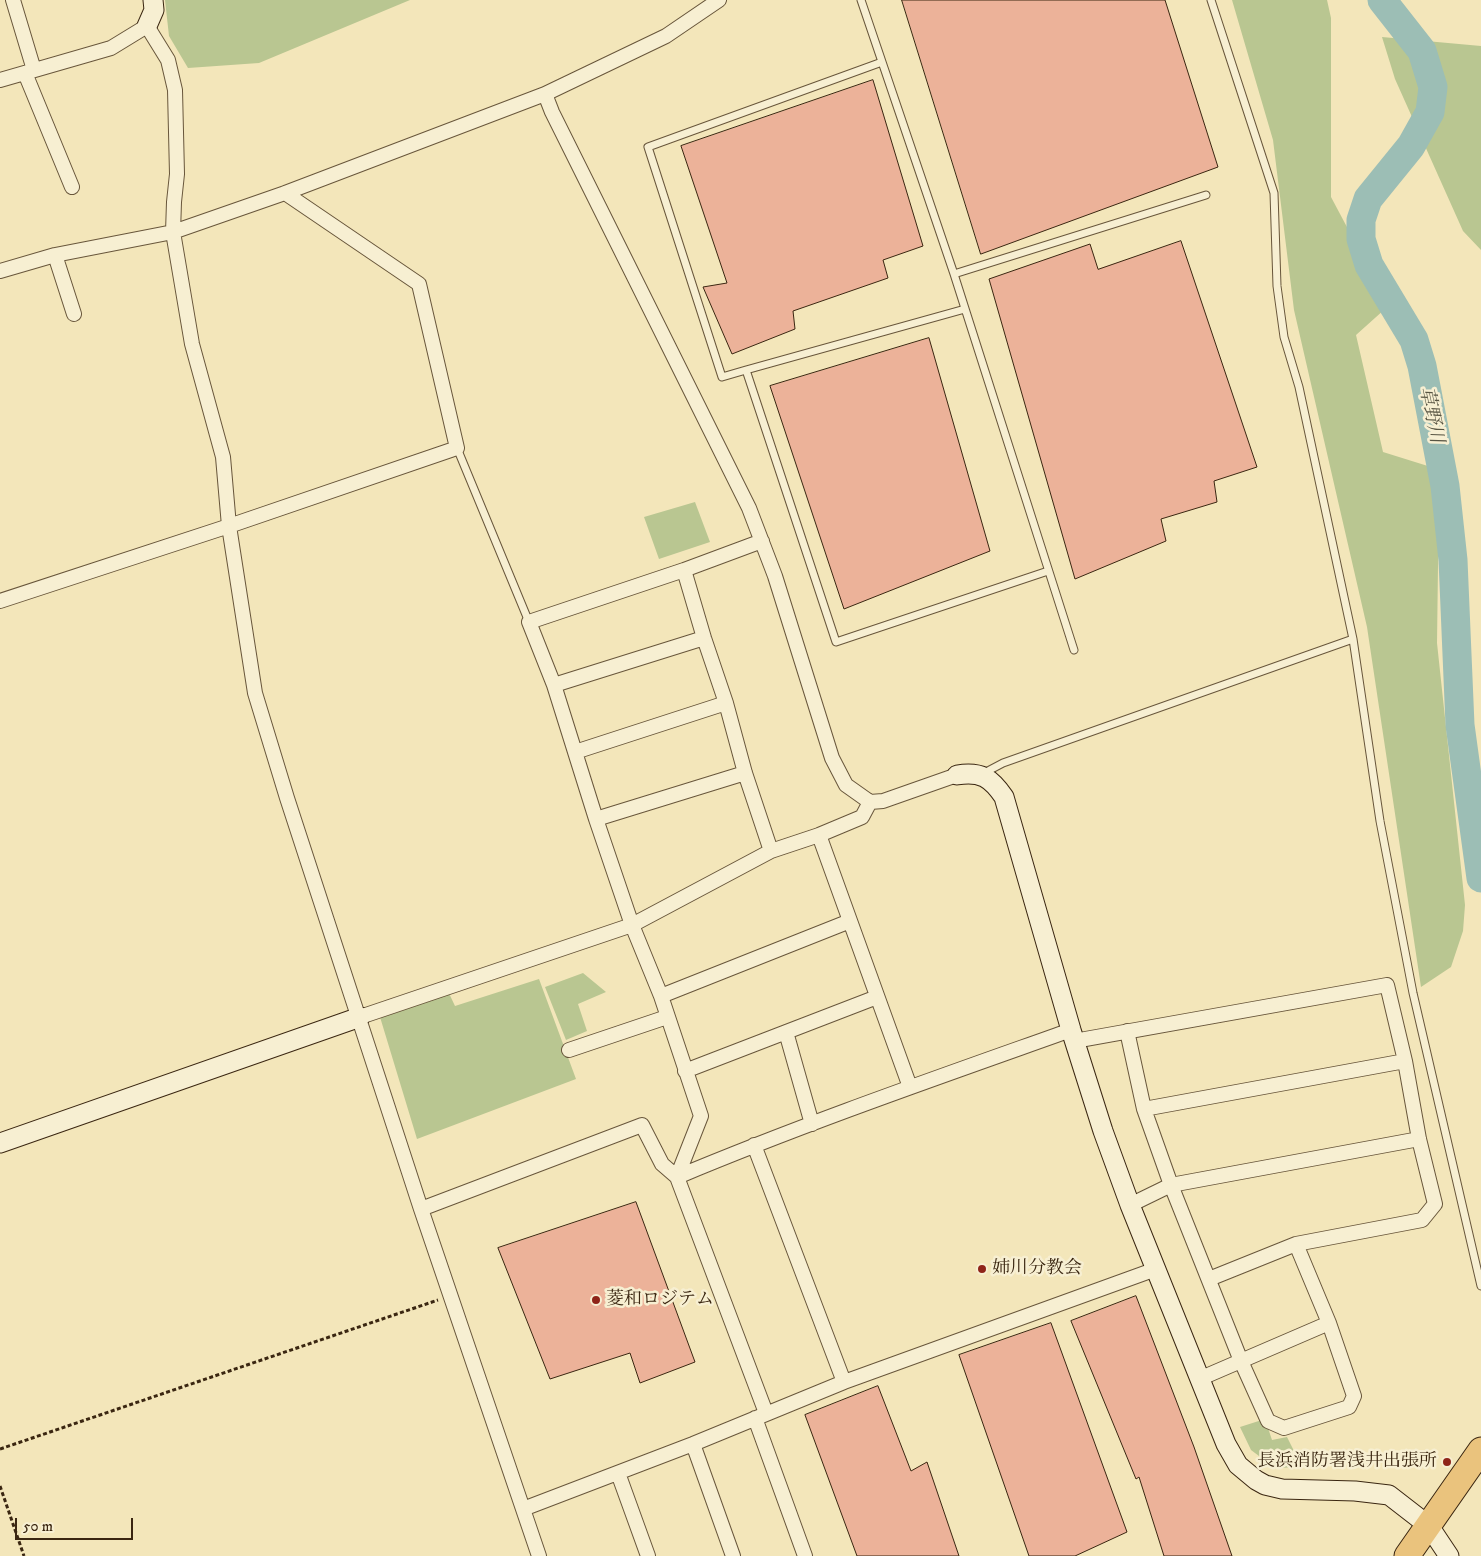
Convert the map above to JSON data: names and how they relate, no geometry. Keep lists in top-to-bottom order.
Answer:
{
  "water": ["草野川"],
  "places": ["姉川分教会", "菱和ロジテム", "長浜消防署浅井出張所"],
  "scale_bar": "50 m"
}
